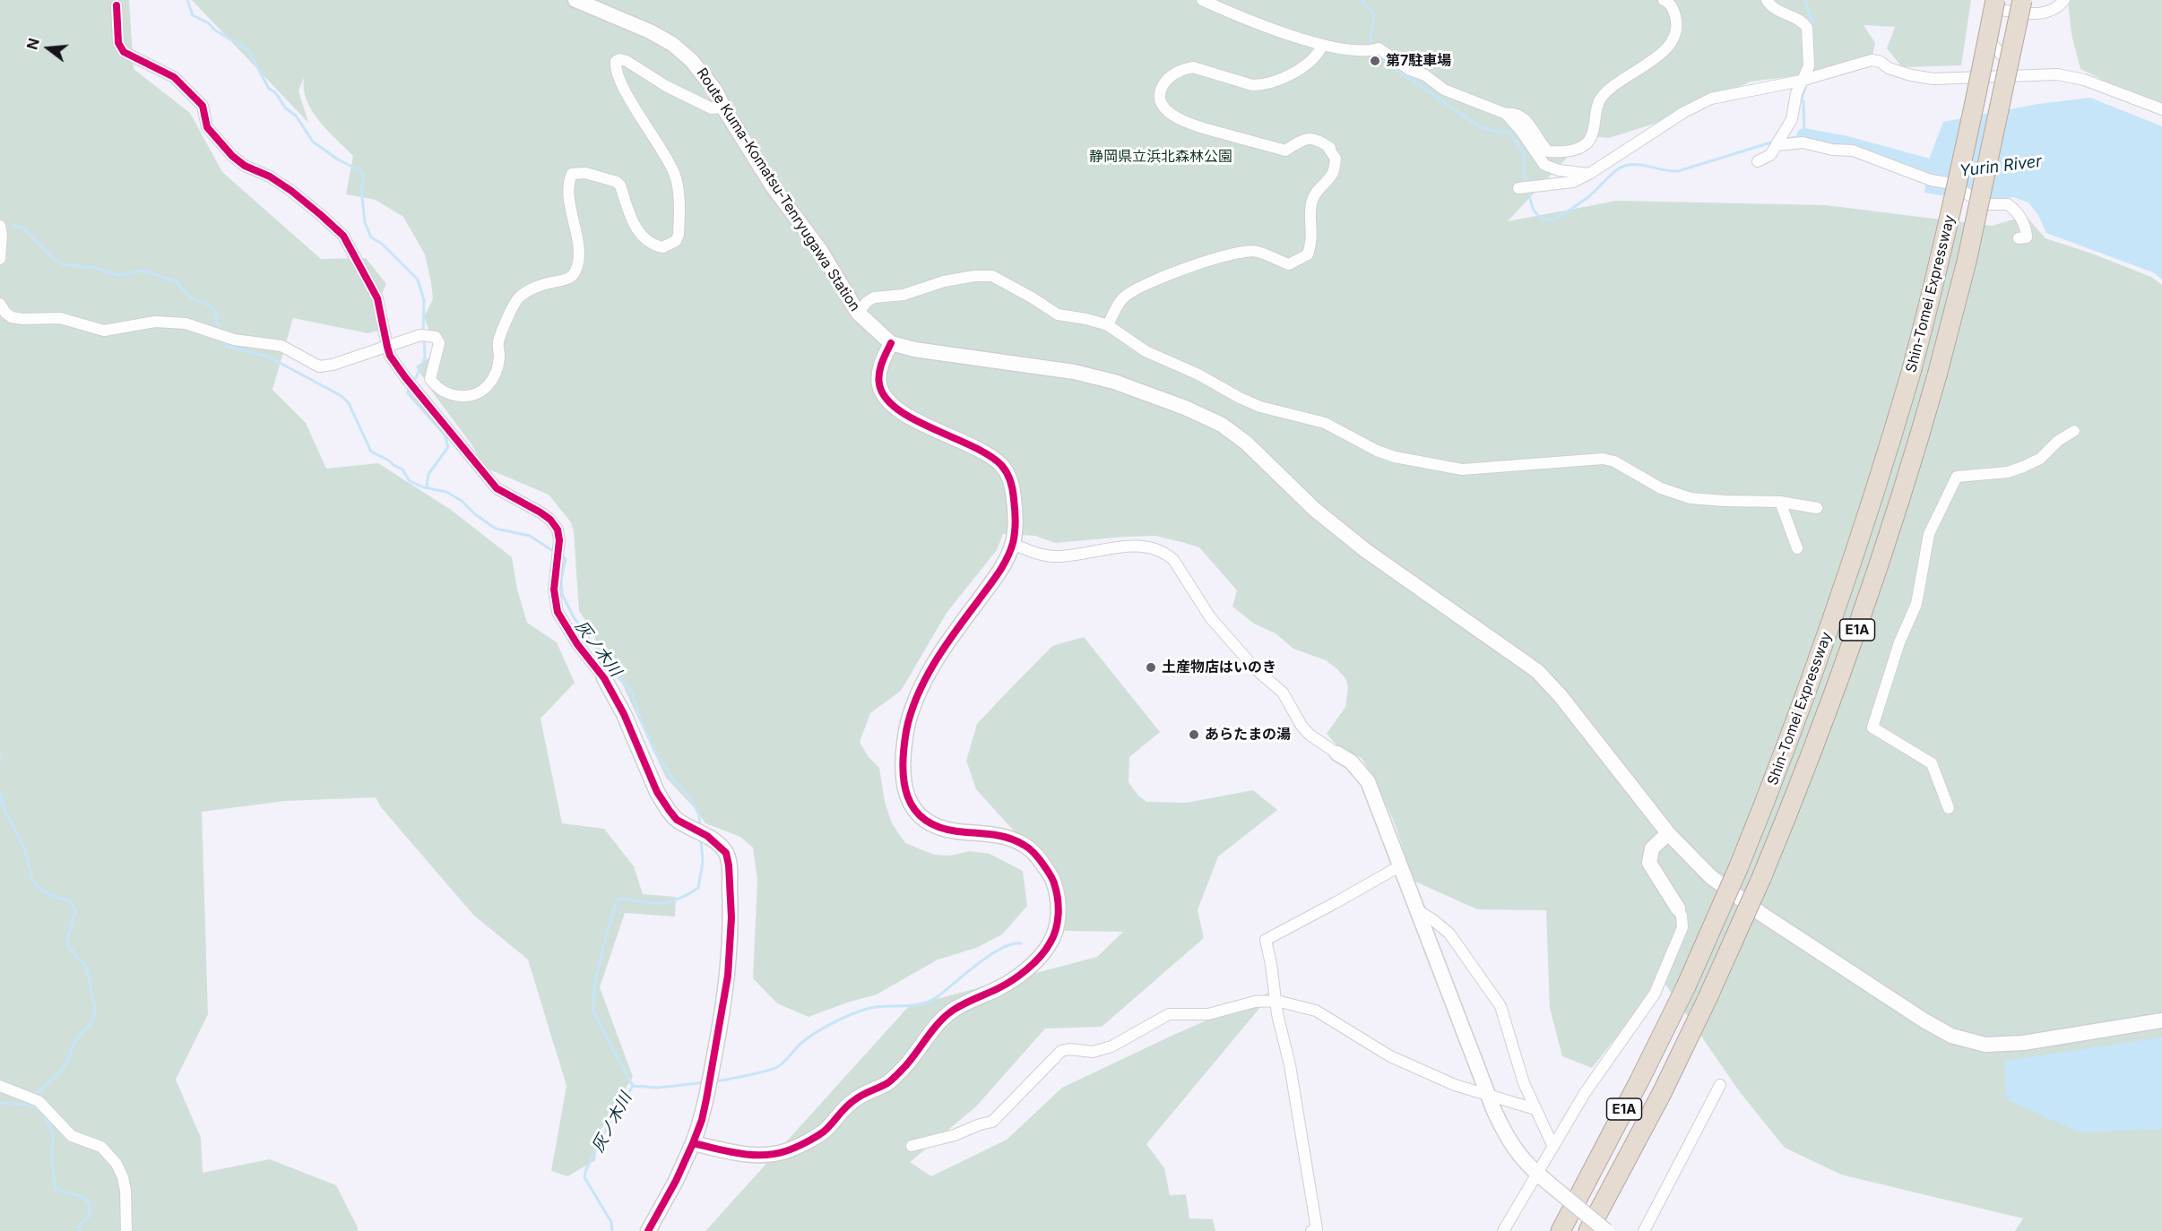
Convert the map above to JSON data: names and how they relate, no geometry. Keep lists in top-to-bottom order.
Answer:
{
  "streets": {
    "highway": ["Shin-Tomei Expressway", "E1A"],
    "street": ["Route Kuma-Komatsu-Tenryugawa Station"]
  },
  "water": ["Yurin River", "灰ノ木川"],
  "parks": ["静岡県立浜北森林公園"],
  "places": ["第7駐車場", "土産物店はいのき", "あらたまの湯"],
  "north": "left"
}
